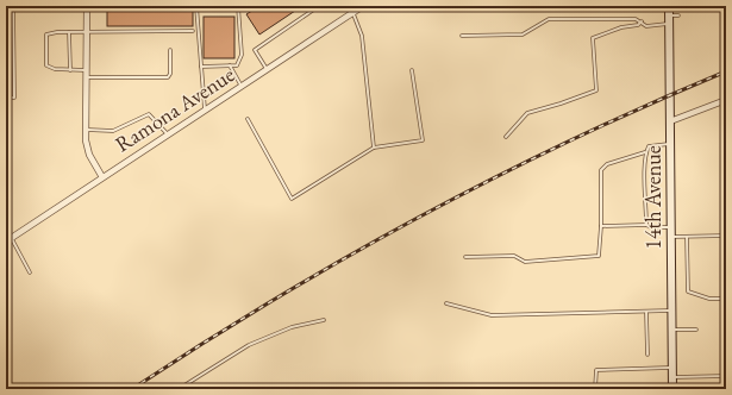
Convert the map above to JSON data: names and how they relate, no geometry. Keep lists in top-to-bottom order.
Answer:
{
  "streets": {
    "main road": ["14th Avenue"],
    "street": ["Ramona Avenue"]
  }
}
